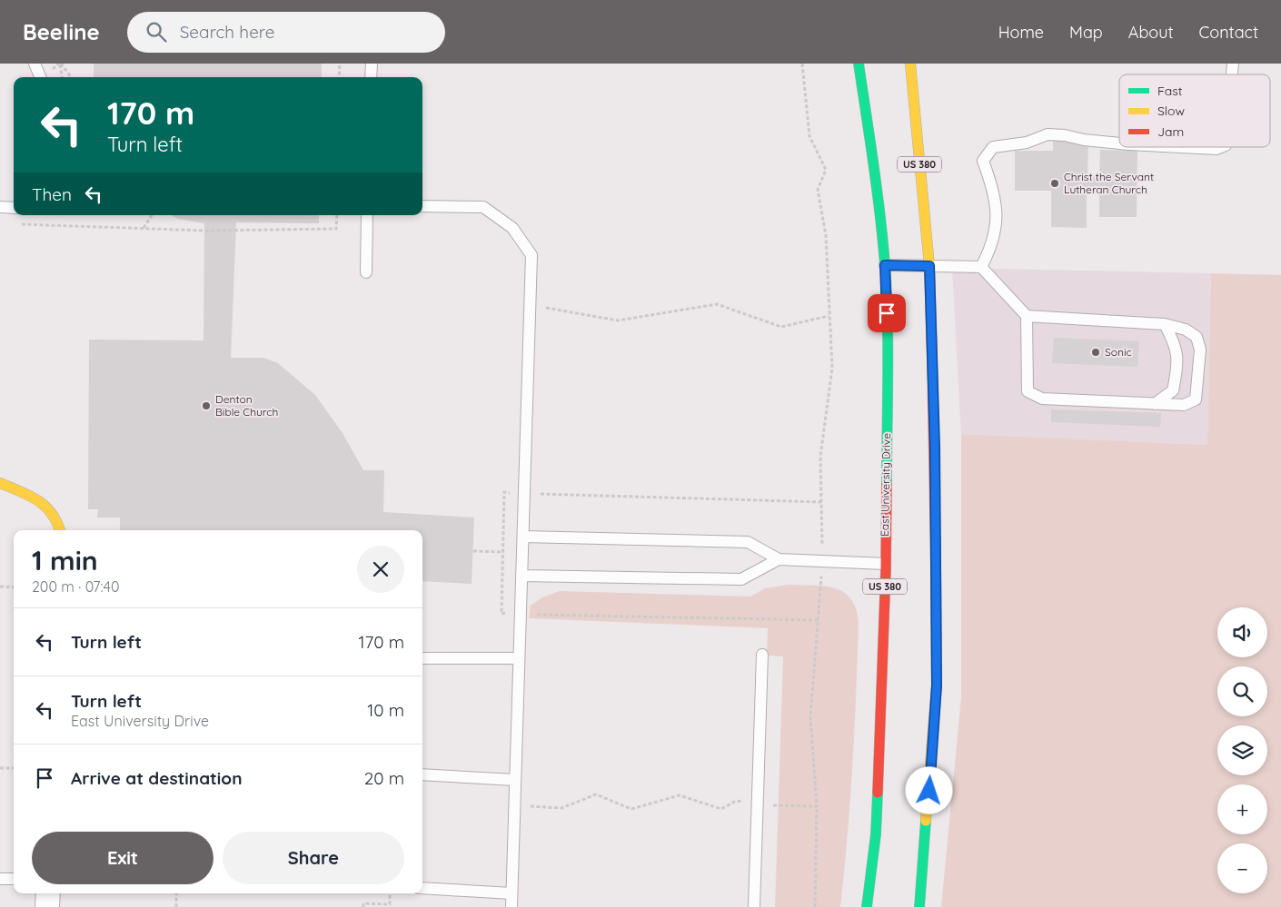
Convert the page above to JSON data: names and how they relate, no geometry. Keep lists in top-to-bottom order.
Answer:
{
  "streets": {
    "main road": ["US 380", "East University Drive"]
  },
  "places": ["Christ the Servant Lutheran Church", "Sonic", "Denton Bible Church"],
  "legend": ["Fast", "Slow", "Jam"],
  "page": {
    "header": "Beeline",
    "search": "Search here",
    "nav": [
      "Home",
      "Map",
      "About",
      "Contact"
    ],
    "turn": ["170 m", "Turn left"],
    "then": "Then",
    "heading": ["1 min", "200 m · 07:40"],
    "map_buttons": ["+", "−"],
    "list": [
      {
        "name": "Turn left",
        "value": "170 m"
      },
      {
        "name": "Turn left",
        "note": "East University Drive",
        "value": "10 m"
      },
      {
        "name": "Arrive at destination",
        "value": "20 m"
      }
    ],
    "buttons": ["Exit", "Share"]
  }
}
